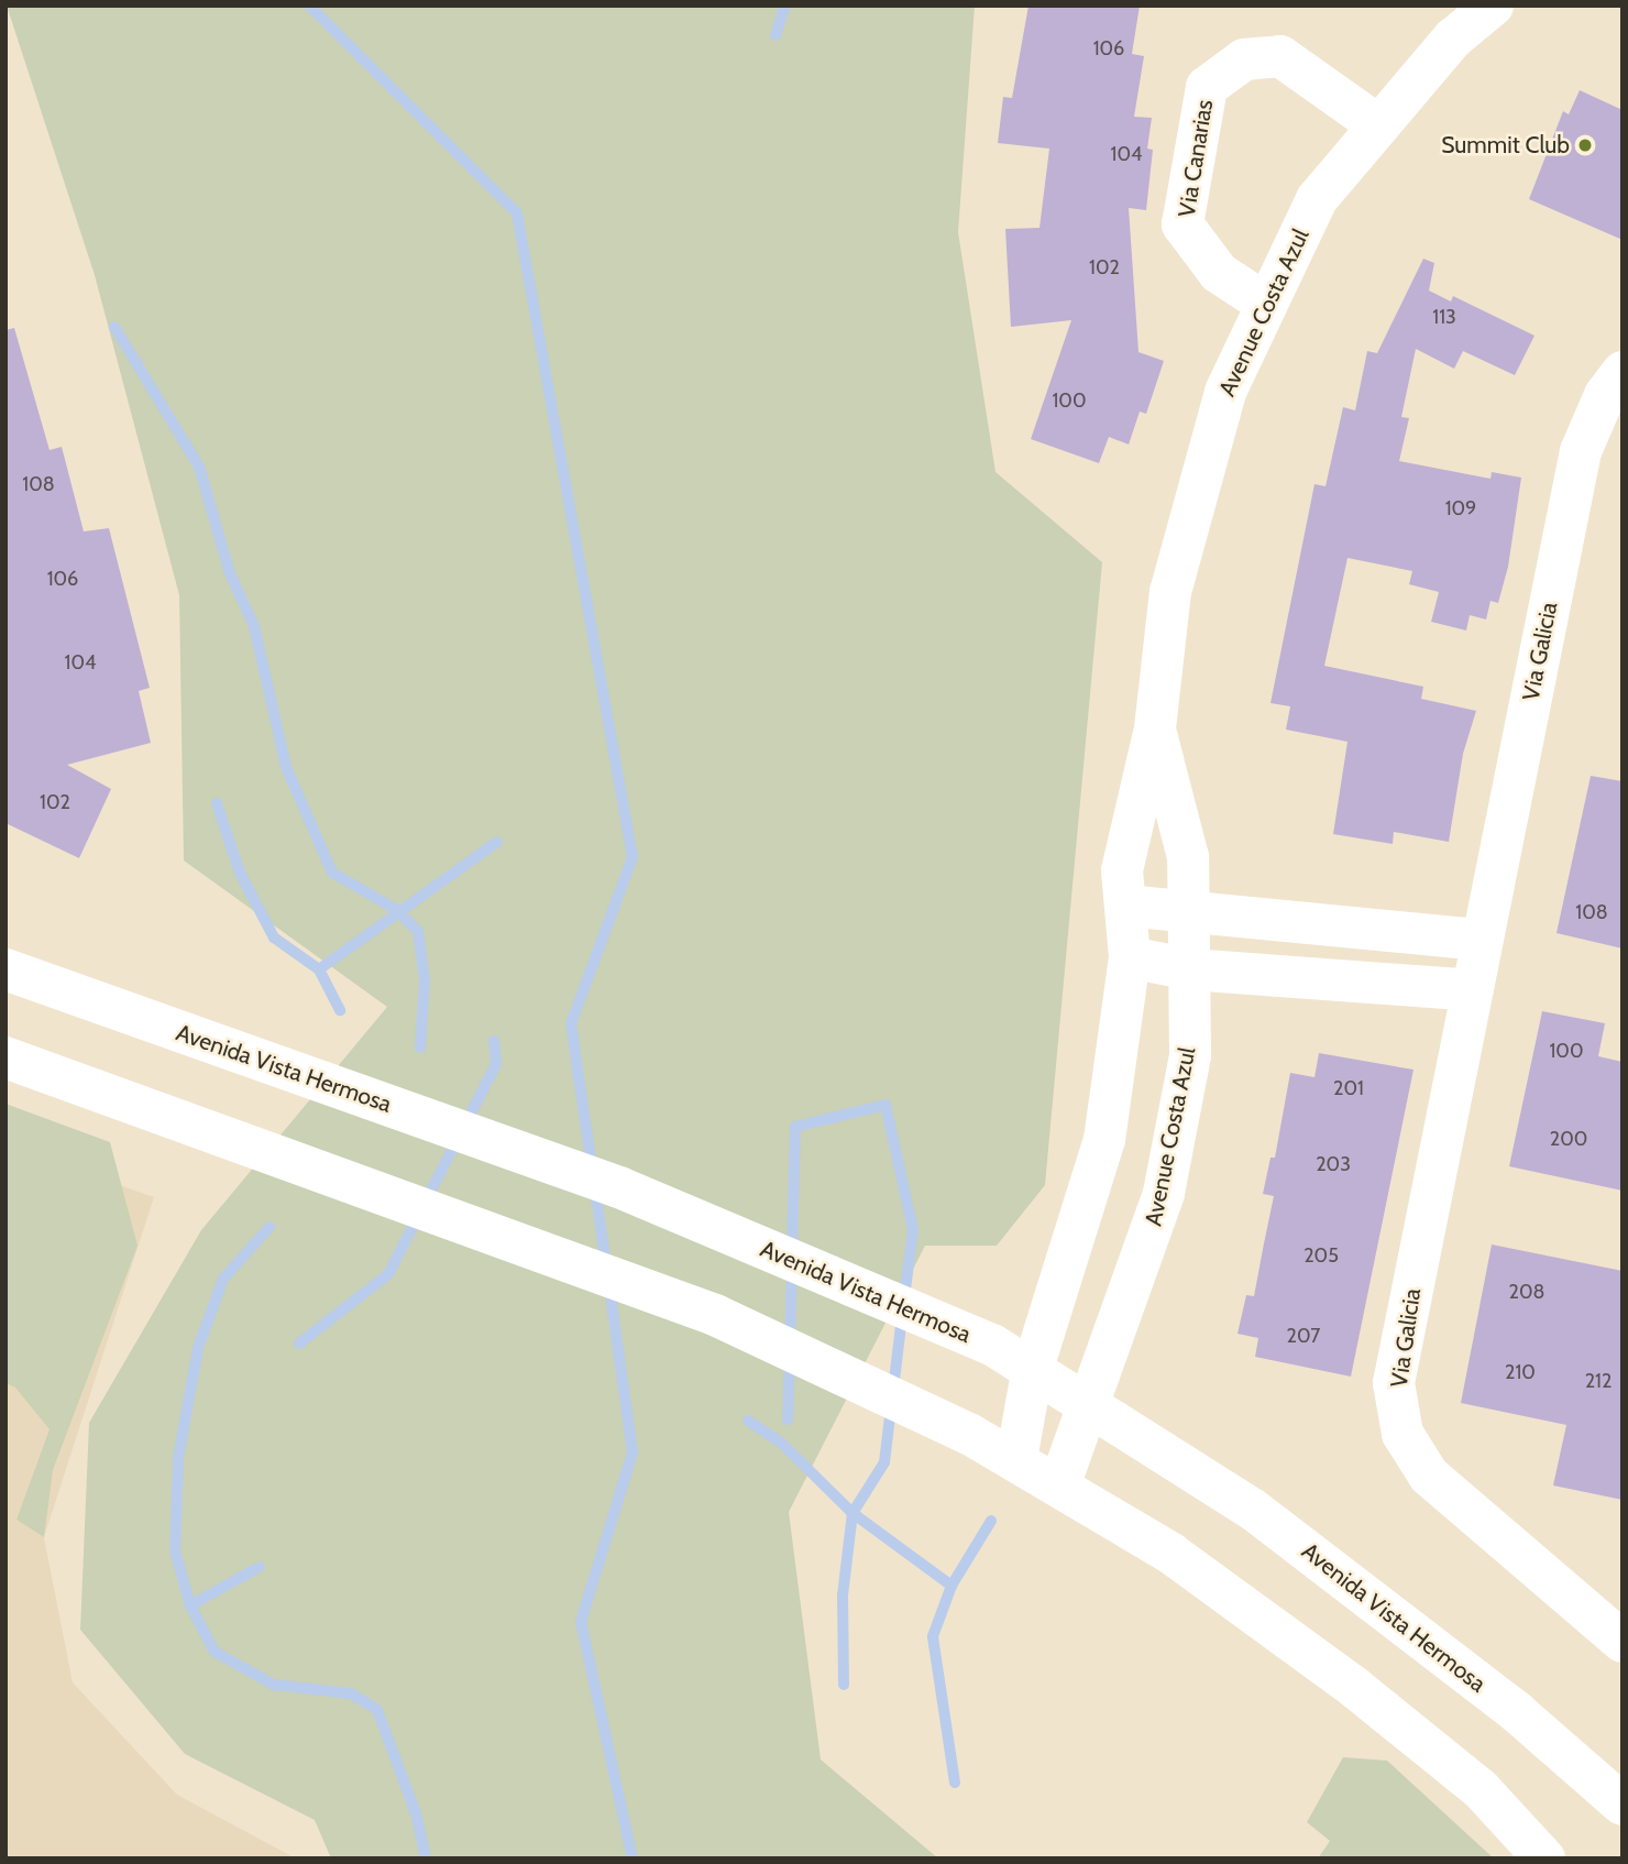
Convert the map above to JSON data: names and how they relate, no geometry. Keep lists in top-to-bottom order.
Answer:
{
  "streets": {
    "street": [
      "Via Canarias",
      "Avenue Costa Azul",
      "Via Galicia",
      "Avenida Vista Hermosa"
    ]
  },
  "crossings": [
    ["Via Canarias", "Avenue Costa Azul"],
    ["Avenue Costa Azul", "Avenida Vista Hermosa"]
  ],
  "places": ["Summit Club"],
  "house_numbers": [
    "106",
    "104",
    "102",
    "113",
    "100",
    "108",
    "109",
    "106",
    "104",
    "102",
    "108",
    "100",
    "201",
    "200",
    "203",
    "205",
    "208",
    "207",
    "210",
    "212"
  ]
}
